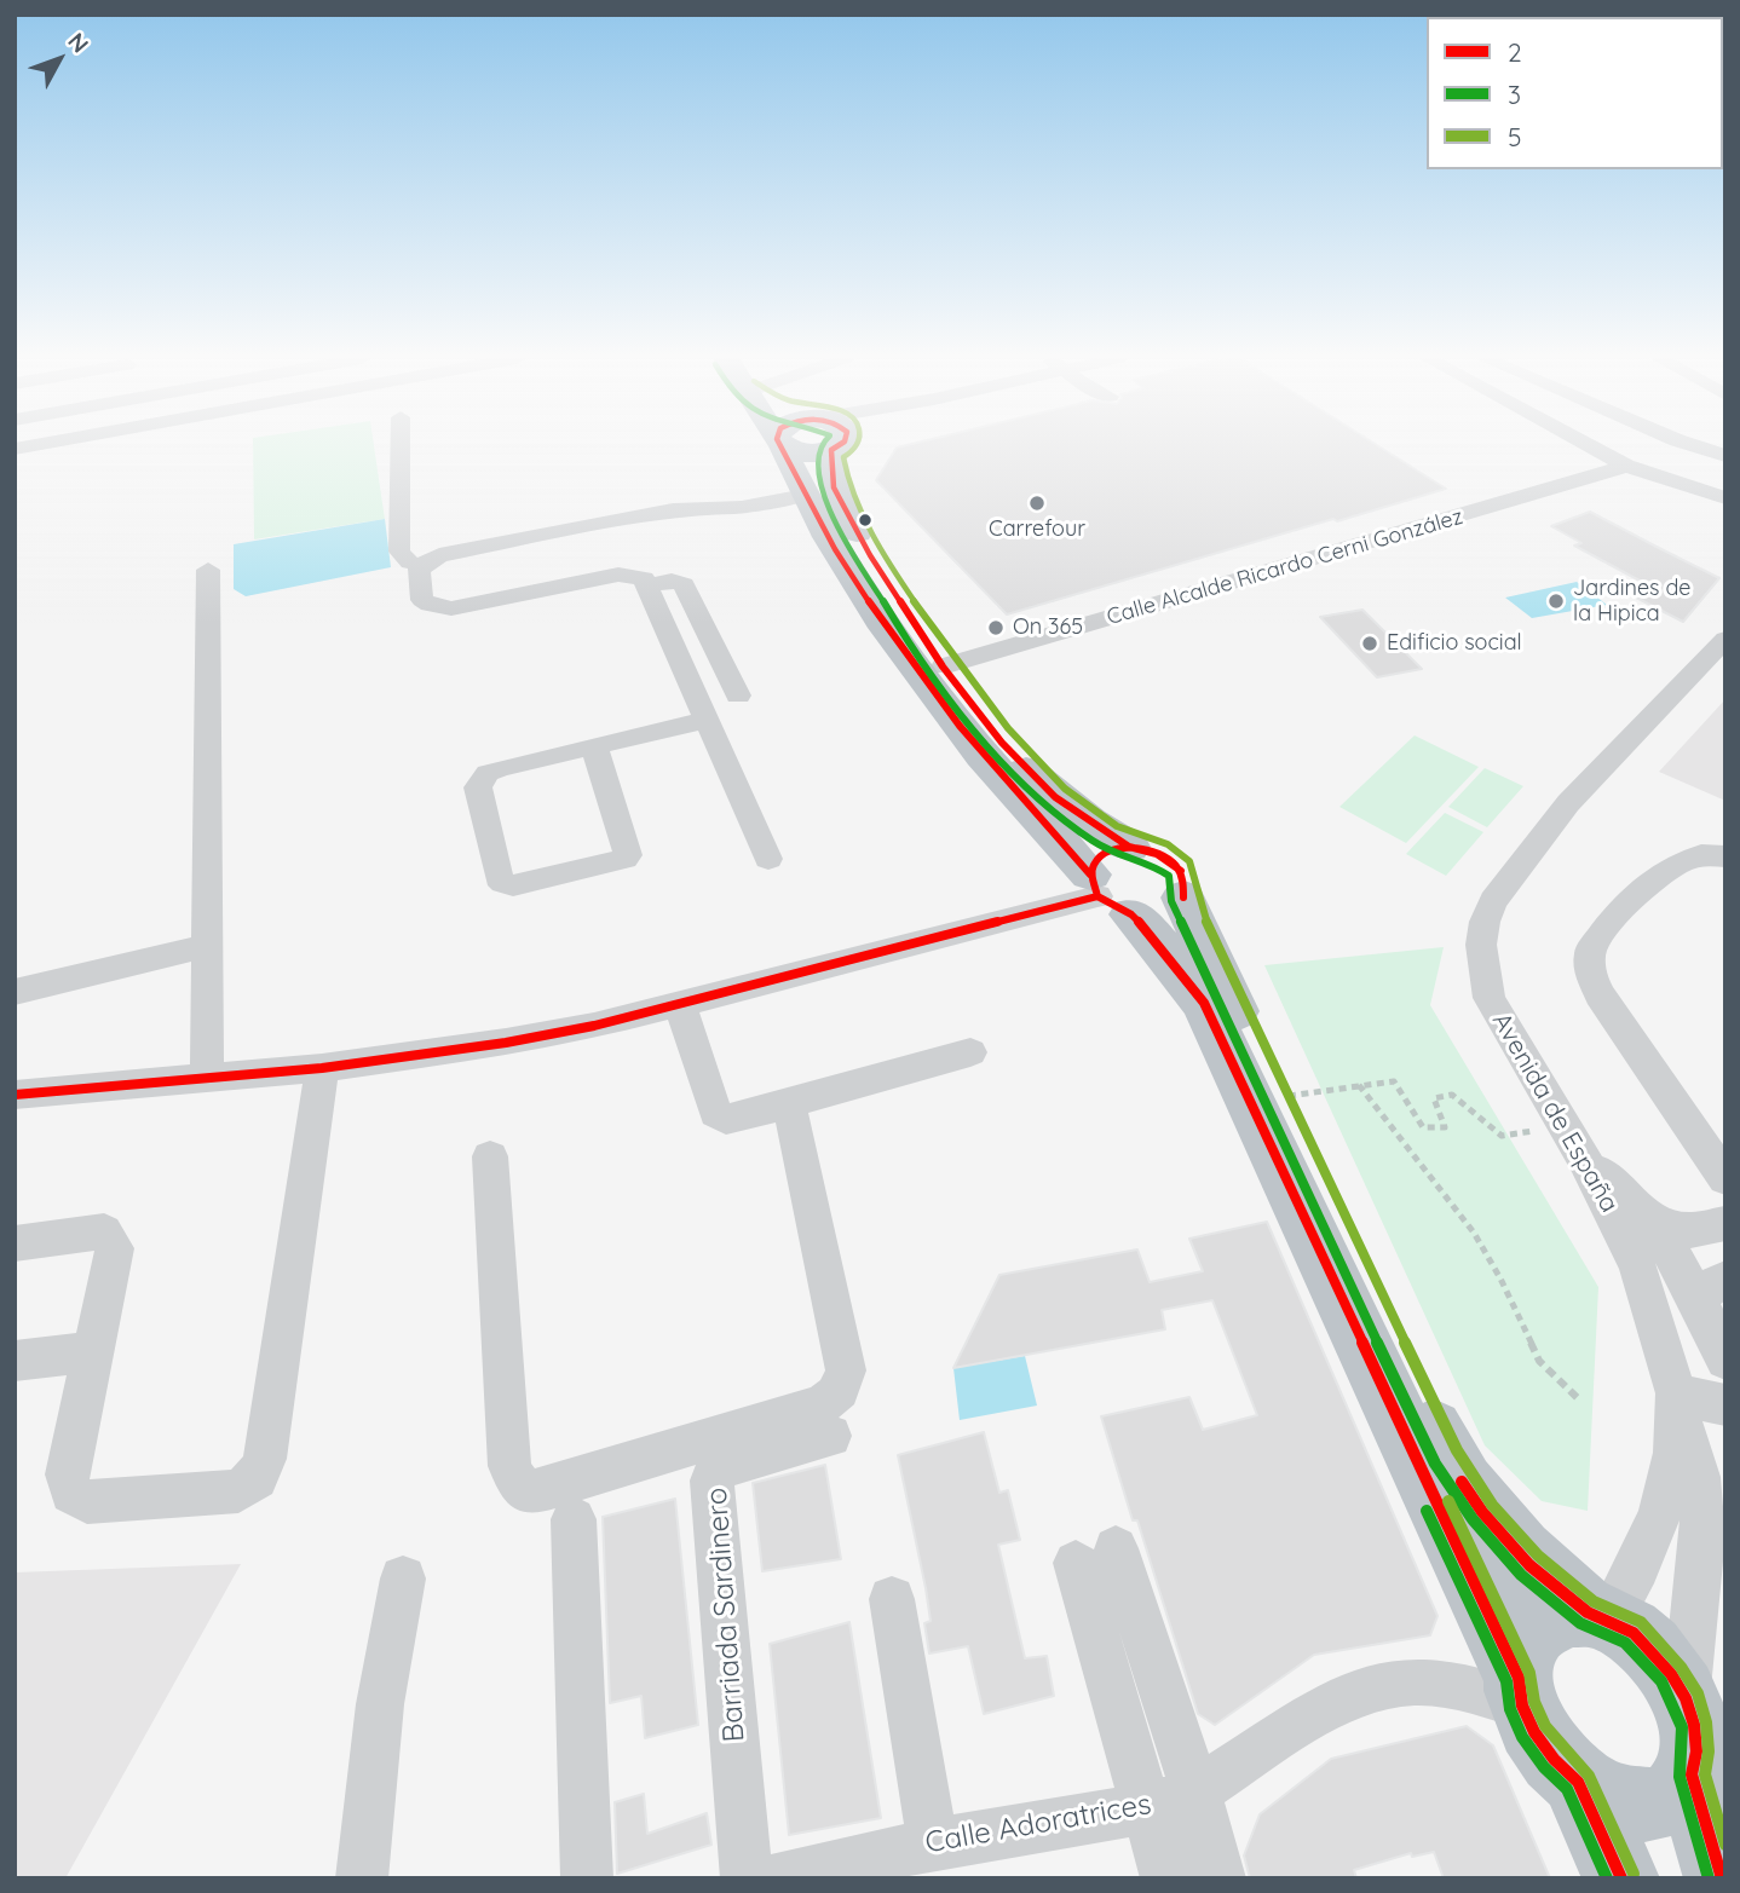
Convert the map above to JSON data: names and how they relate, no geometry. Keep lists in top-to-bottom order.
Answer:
{
  "streets": {
    "street": [
      "Calle Alcalde Ricardo Cerni González",
      "Avenida de España",
      "Barriada Sardinero",
      "Calle Adoratrices"
    ]
  },
  "crossings": [
    ["Avenida de España", "Calle Adoratrices"]
  ],
  "places": [
    "Carrefour",
    "Jardines de la Hipica",
    "On 365",
    "Edificio social"
  ],
  "lines": ["transit line 2", "transit line 3", "transit line 5"],
  "legend": ["2", "3", "5"],
  "north": "top right"
}
